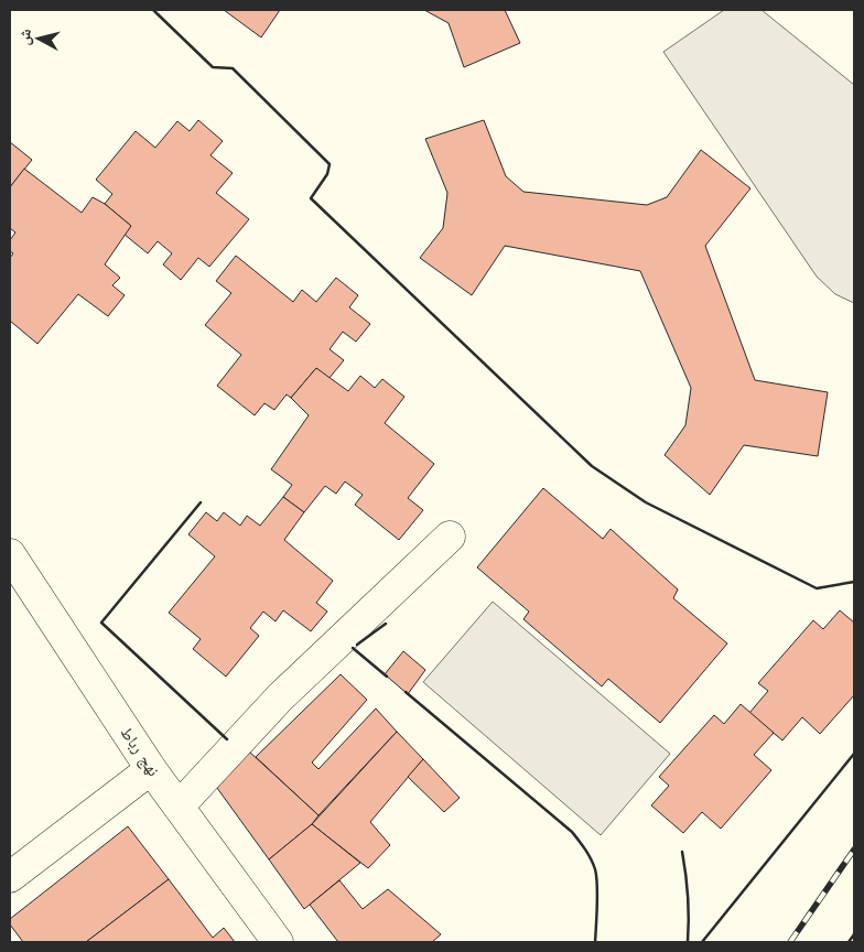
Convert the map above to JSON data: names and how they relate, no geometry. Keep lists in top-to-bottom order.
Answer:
{
  "streets": {
    "street": ["نهج رباط"]
  },
  "north": "left"
}
